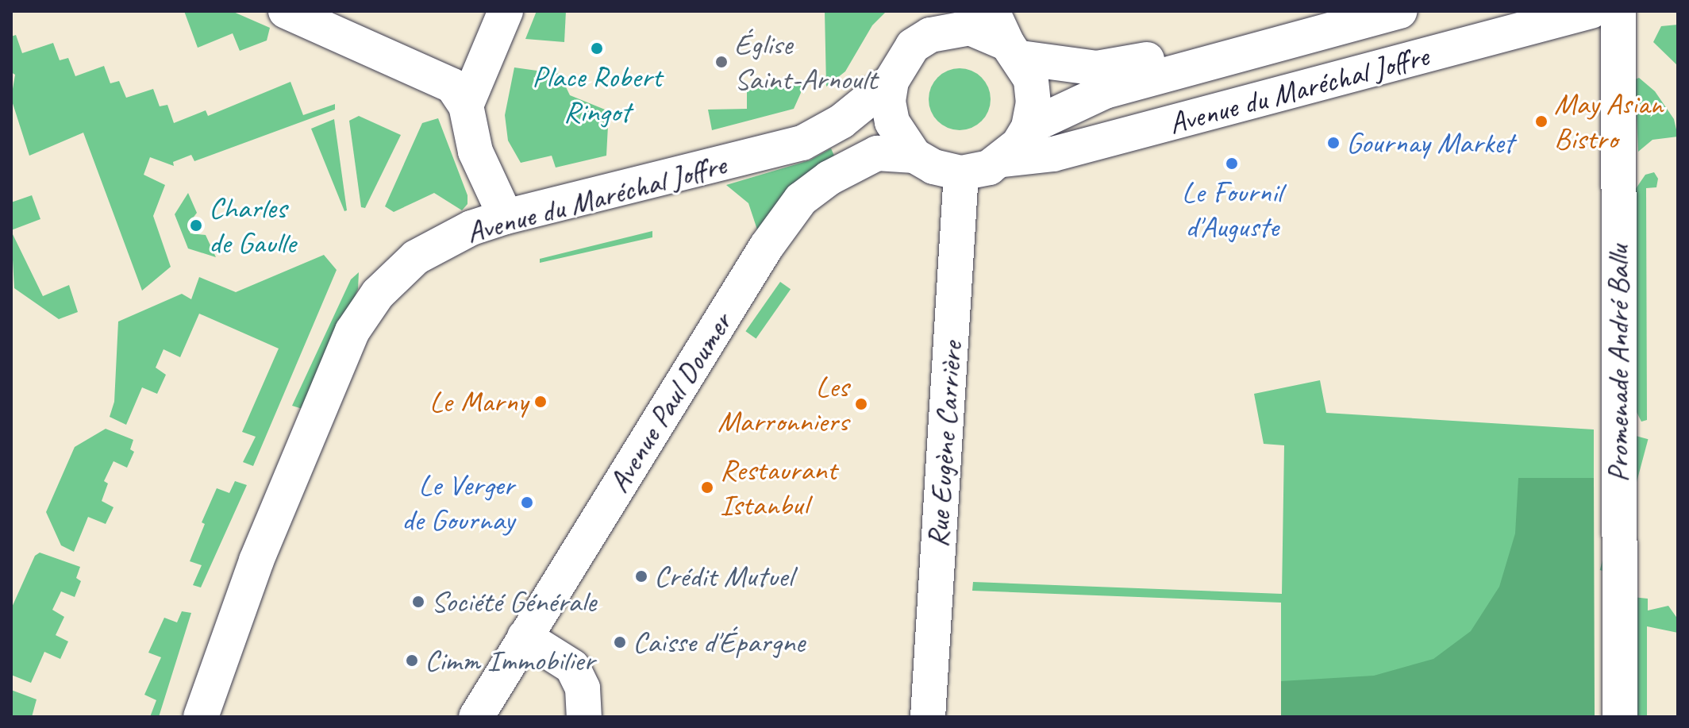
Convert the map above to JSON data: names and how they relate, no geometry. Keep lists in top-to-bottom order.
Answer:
{
  "streets": {
    "main road": [
      "Avenue du Maréchal Joffre",
      "Promenade André Ballu",
      "Avenue Paul Doumer",
      "Rue Eugène Carrière"
    ]
  },
  "crossings": [
    ["Avenue du Maréchal Joffre", "Avenue Paul Doumer"],
    ["Avenue du Maréchal Joffre", "Rue Eugène Carrière"],
    ["Avenue Paul Doumer", "Rue Eugène Carrière"]
  ],
  "places": [
    "Place Robert Ringot",
    "Église Saint-Arnoult",
    "May Asian Bistro",
    "Gournay Market",
    "Le Fournil d'Auguste",
    "Charles de Gaulle",
    "Le Marny",
    "Les Marronniers",
    "Restaurant Istanbul",
    "Le Verger de Gournay",
    "Crédit Mutuel",
    "Société Générale",
    "Caisse d'Épargne",
    "Cimm Immobilier"
  ]
}
